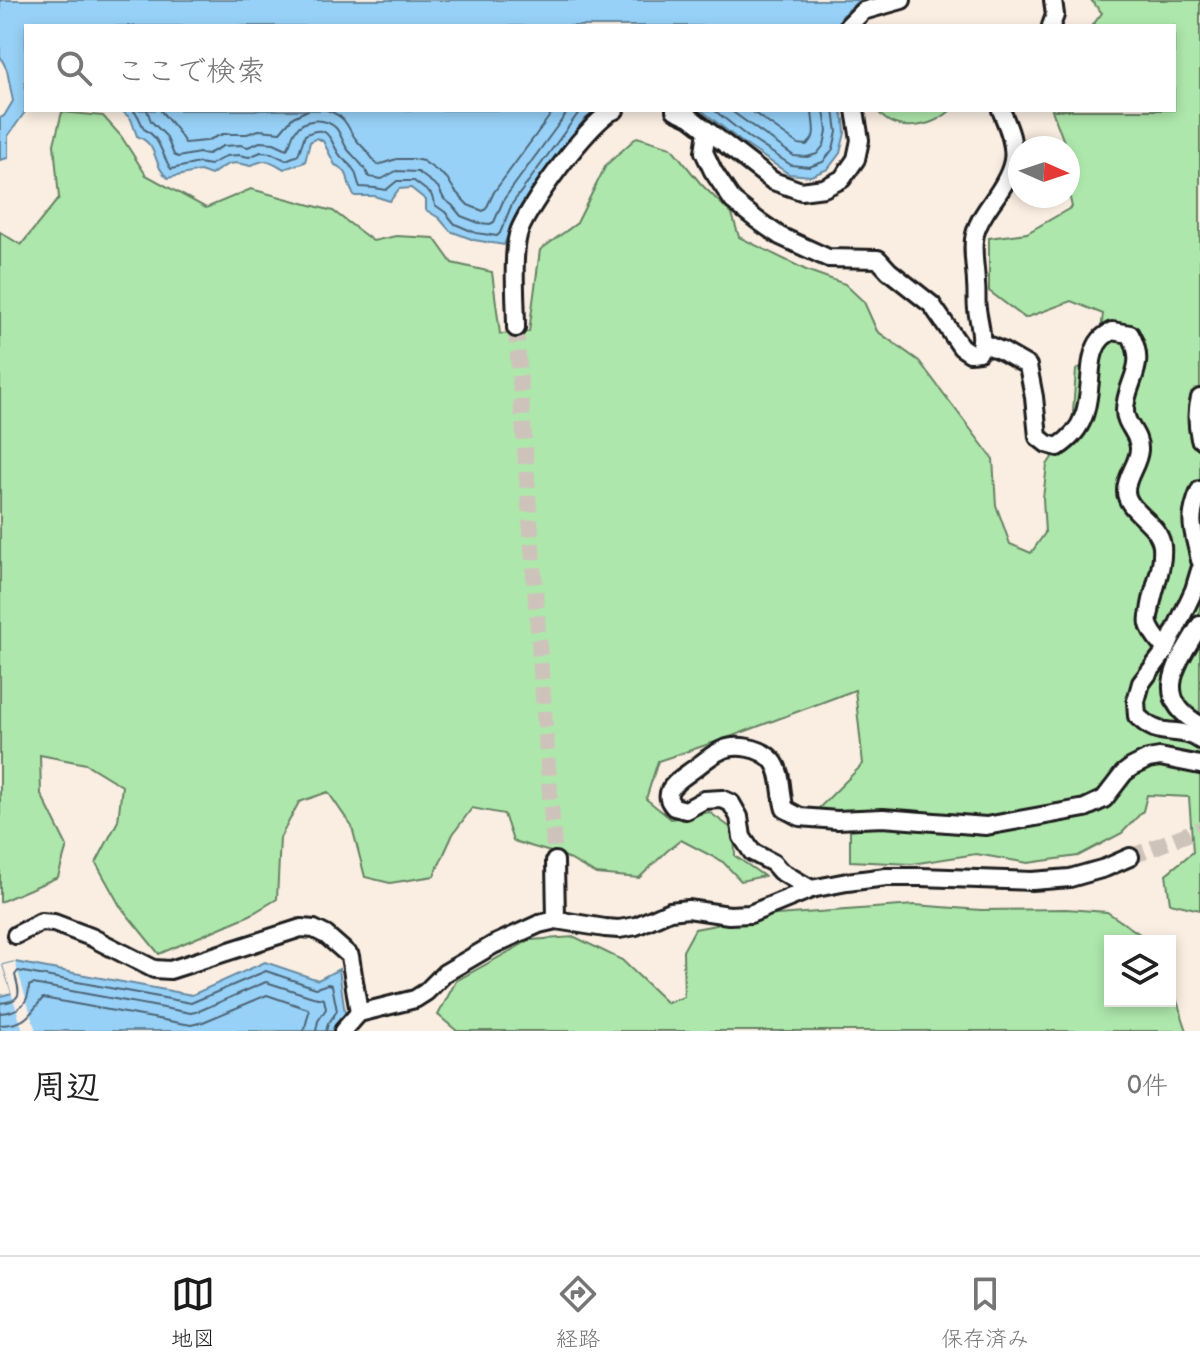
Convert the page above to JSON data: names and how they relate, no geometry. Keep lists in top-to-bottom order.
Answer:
{
  "north": "right",
  "page": {
    "search": "ここで検索",
    "heading": ["周辺", "0件"],
    "nav": ["地図", "経路", "保存済み"]
  }
}
